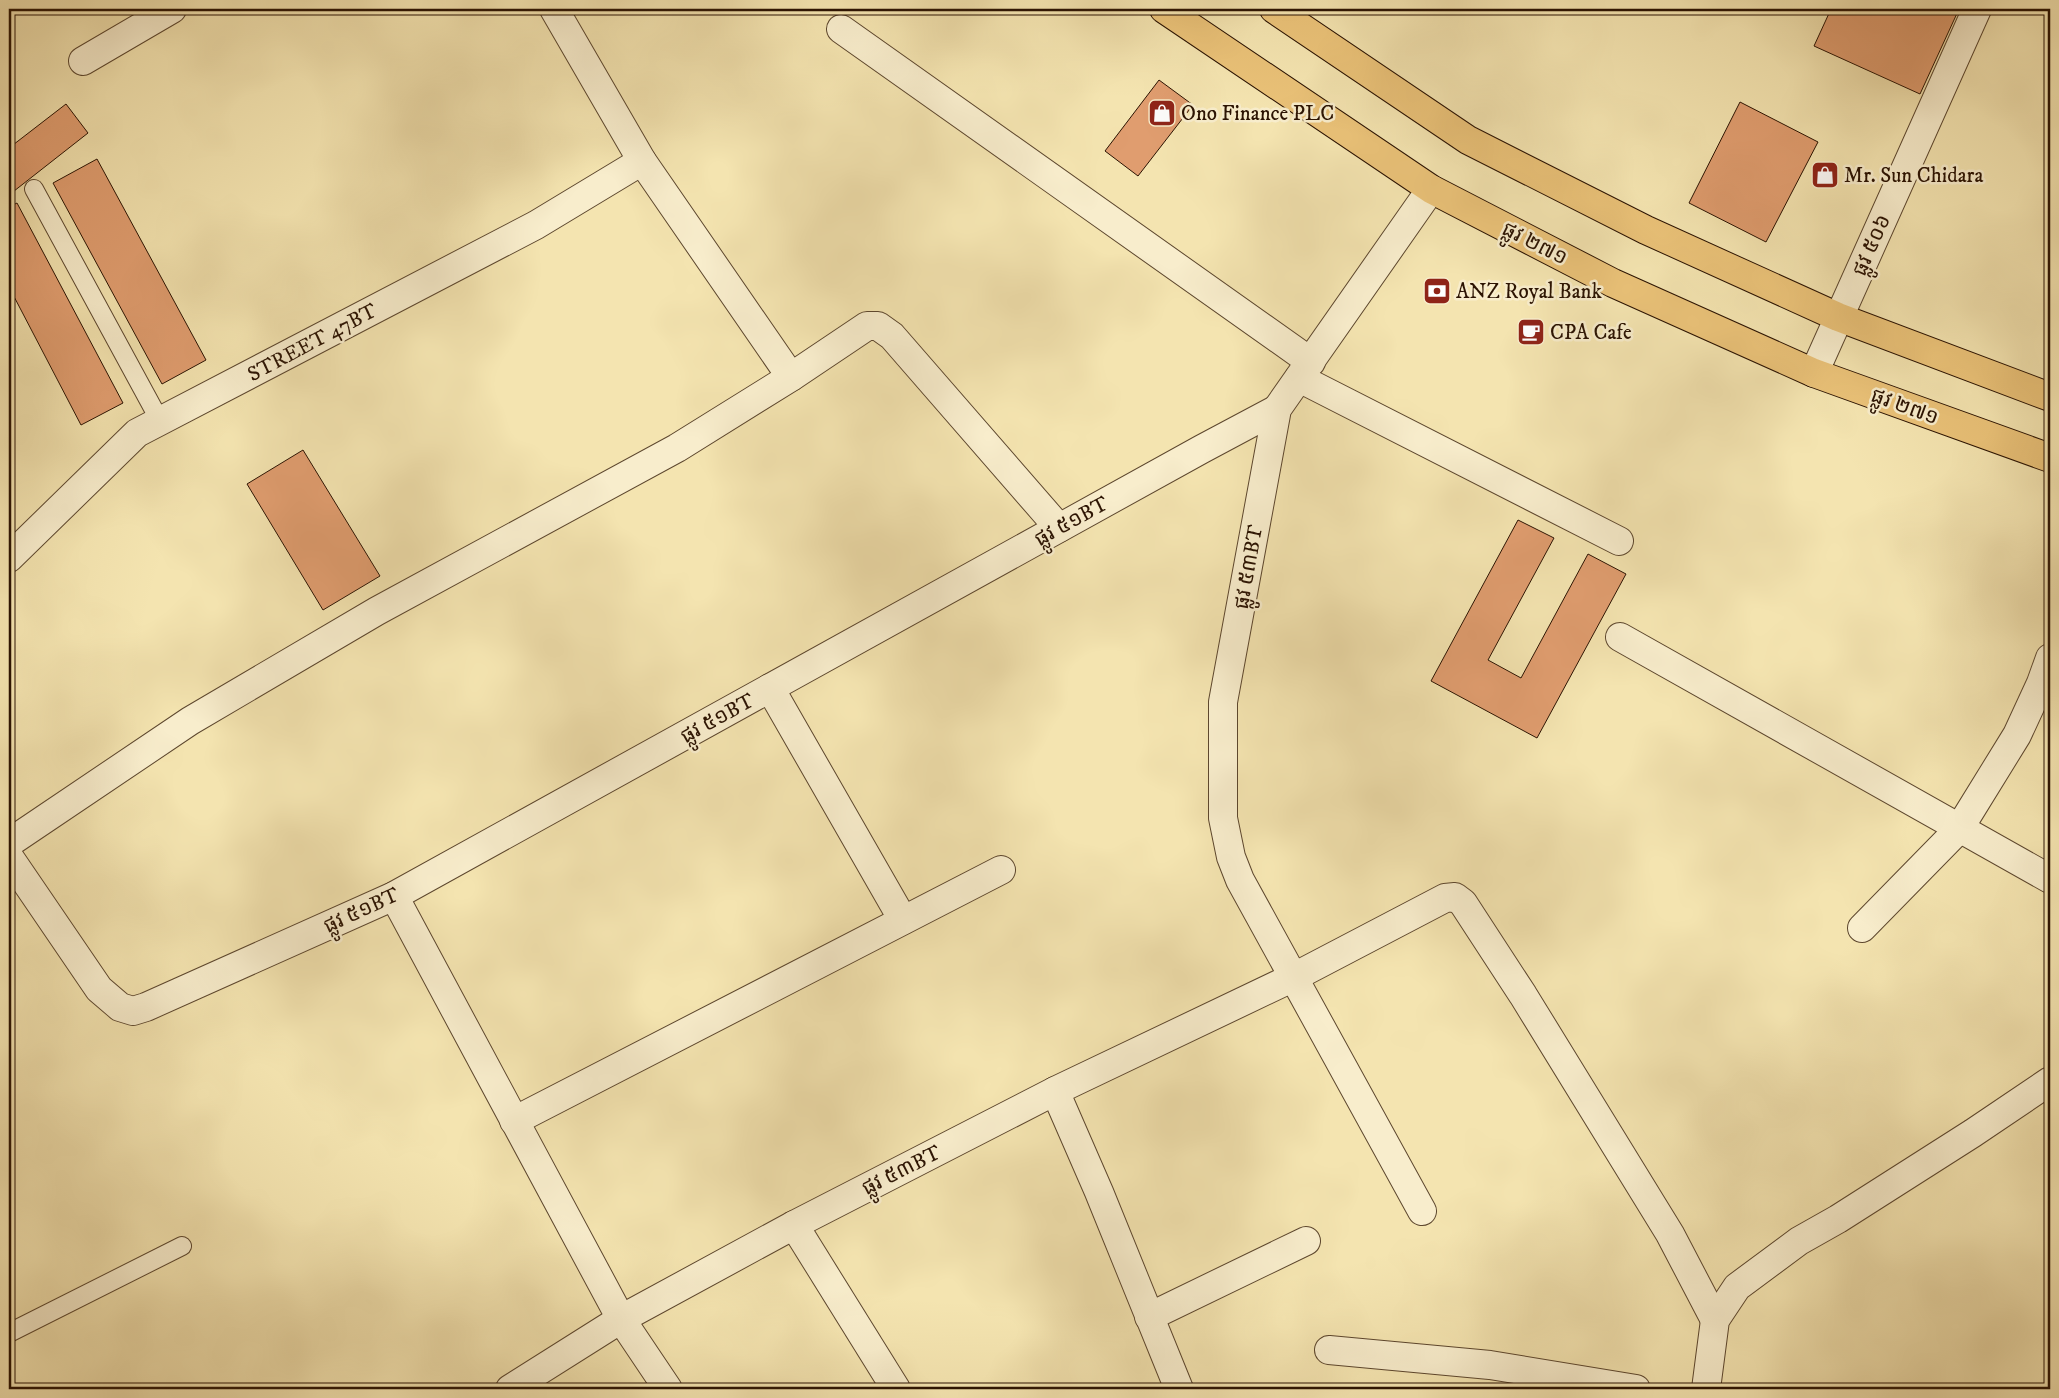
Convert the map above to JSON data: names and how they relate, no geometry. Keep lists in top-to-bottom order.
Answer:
{
  "streets": {
    "main road": ["ផ្លូវ ២៧១"],
    "street": [
      "ផ្លូវ ៥០៦",
      "STREET 47BT",
      "ផ្លូវ ៥១BT",
      "ផ្លូវ ៥៣BT"
    ]
  },
  "crossings": [
    ["ផ្លូវ ២៧១", "ផ្លូវ ៥០៦"],
    ["ផ្លូវ ២៧១", "ផ្លូវ ៥៣BT"],
    ["ផ្លូវ ៥១BT", "ផ្លូវ ៥៣BT"]
  ],
  "places": {
    "shop": ["Ono Finance PLC", "Mr. Sun Chidara"],
    "bank": ["ANZ Royal Bank"],
    "cafe": ["CPA Cafe"]
  }
}
